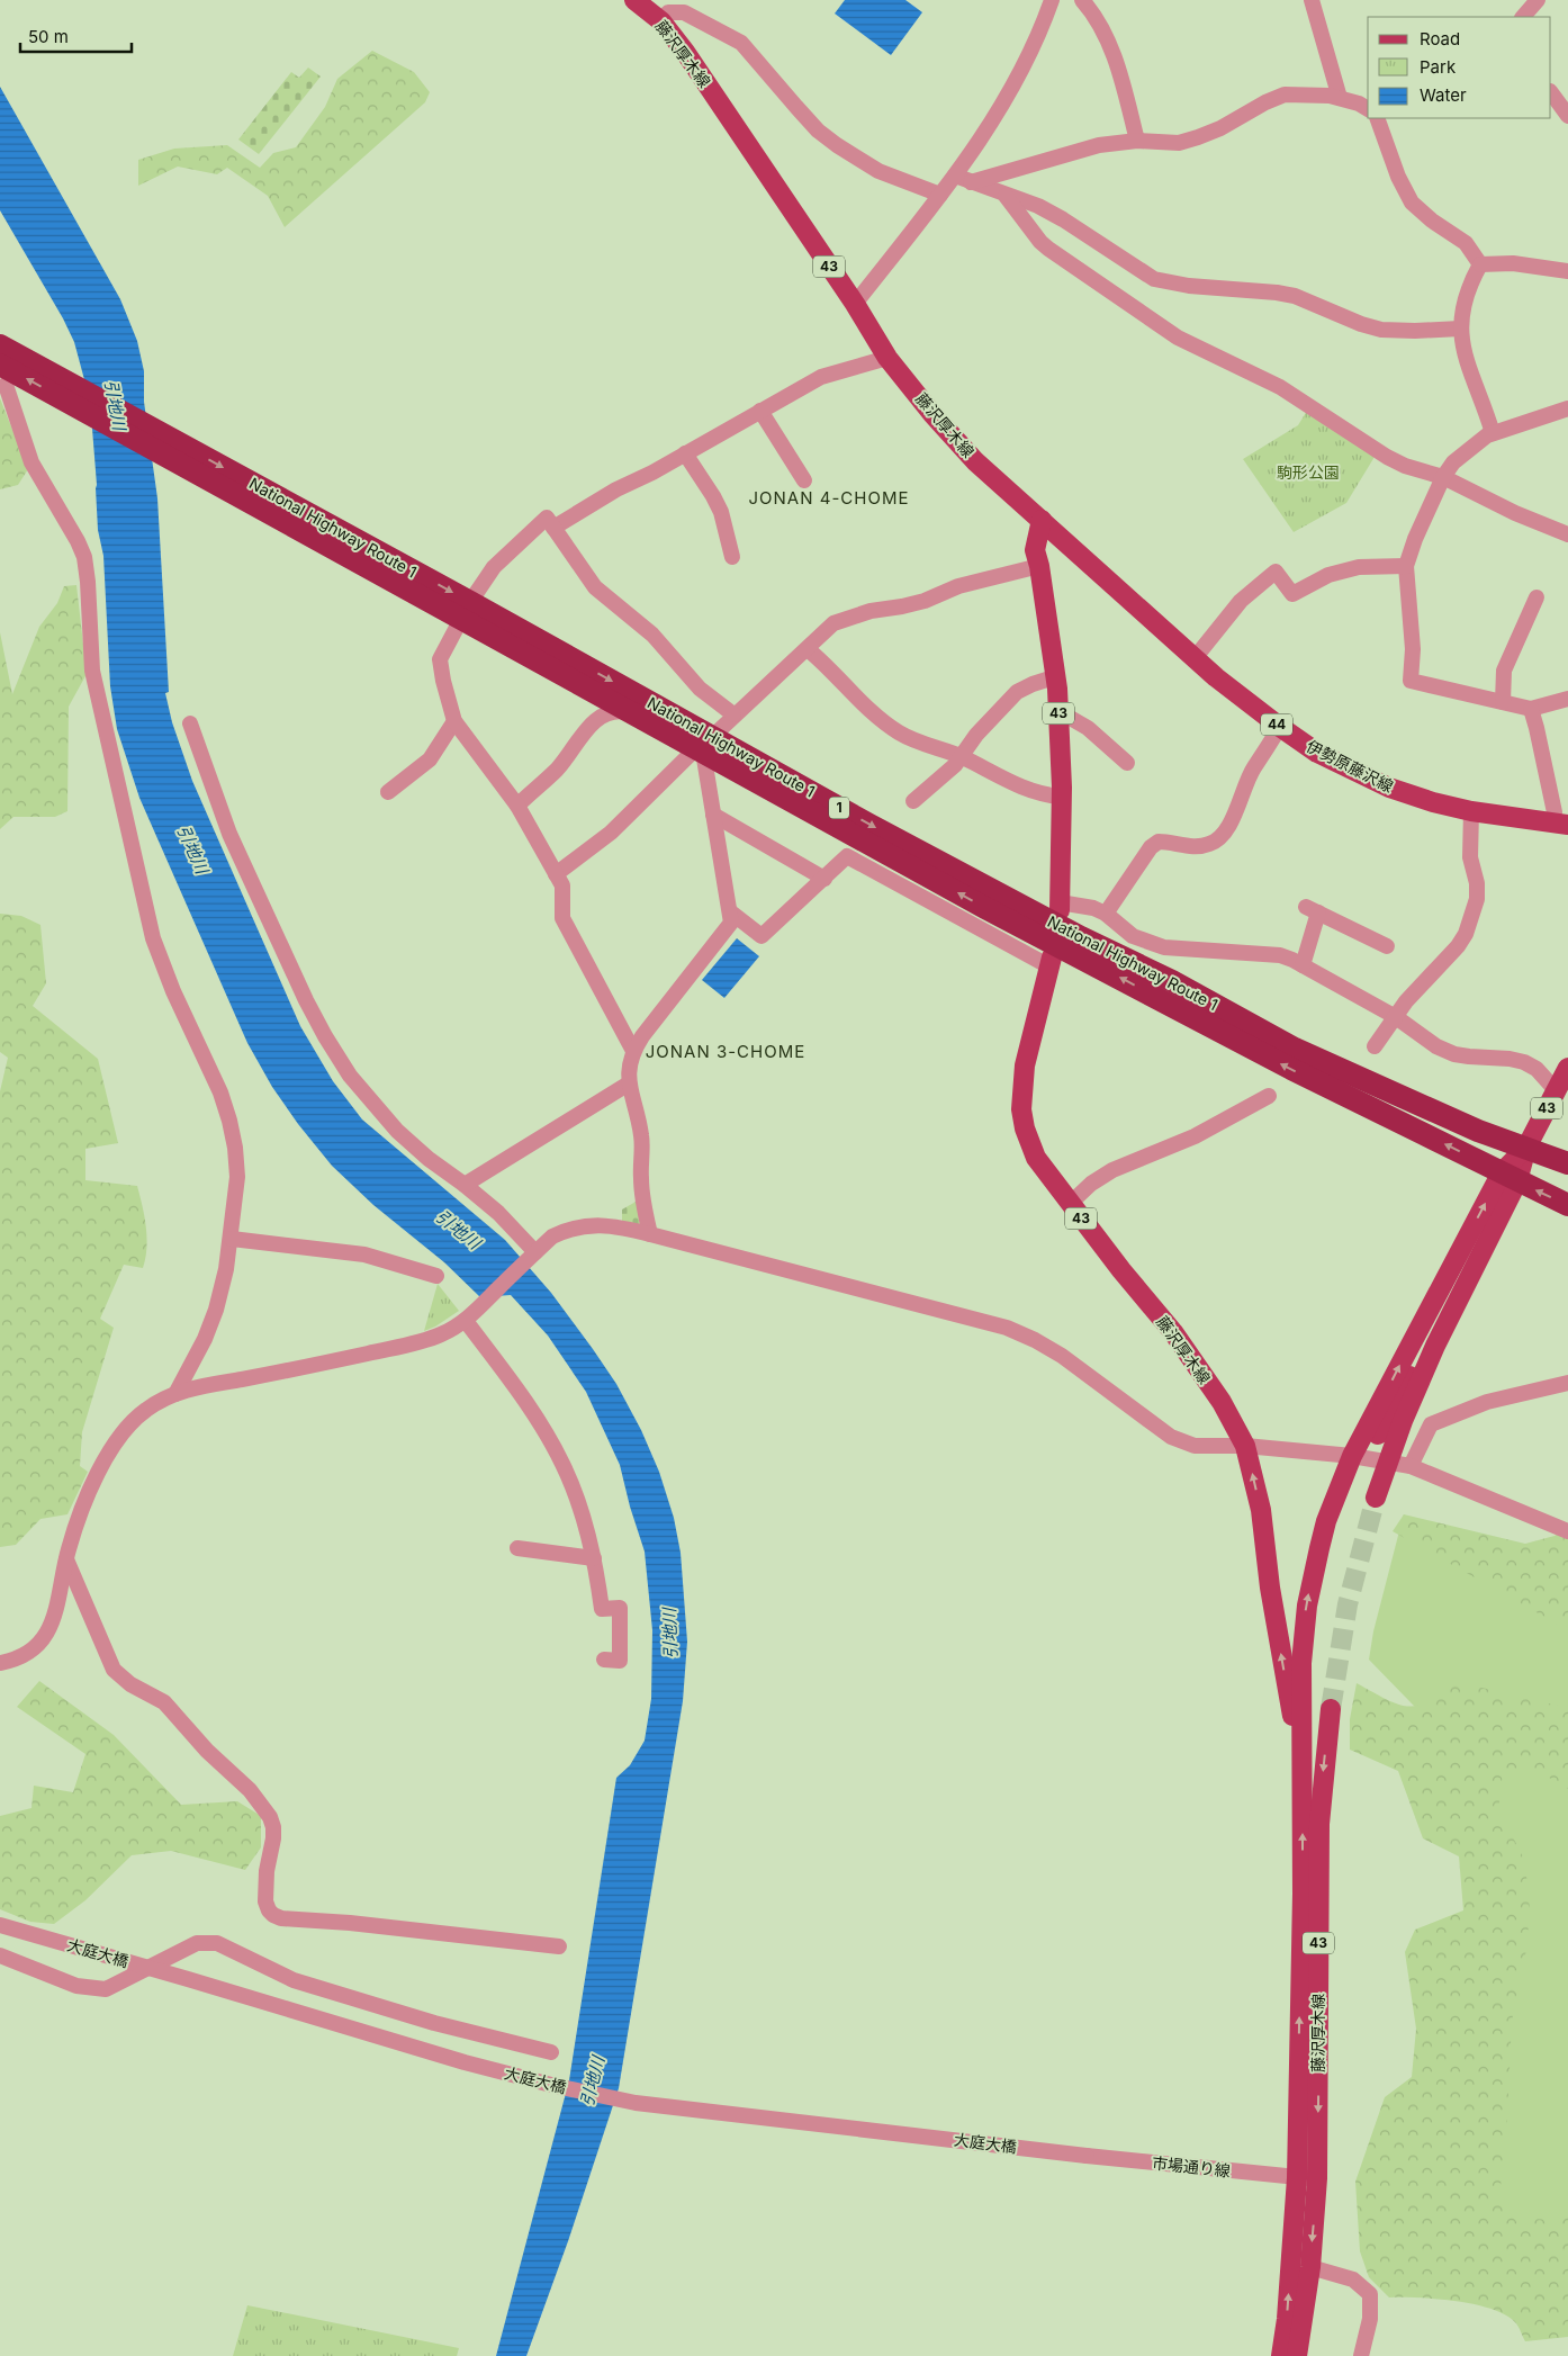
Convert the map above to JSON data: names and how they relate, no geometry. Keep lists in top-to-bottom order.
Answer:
{
  "streets": {
    "highway": ["National Highway Route 1", "1"],
    "main road": [
      "藤沢厚木線",
      "43",
      "44",
      "伊勢原藤沢線"
    ],
    "street": ["大庭大橋", "市場通り線"]
  },
  "crossings": [
    ["藤沢厚木線", "43"],
    ["藤沢厚木線", "National Highway Route 1"],
    ["藤沢厚木線", "伊勢原藤沢線"],
    ["藤沢厚木線", "市場通り線"],
    ["43", "伊勢原藤沢線"],
    ["大庭大橋", "市場通り線"]
  ],
  "districts": ["JONAN 4-CHOME", "JONAN 3-CHOME"],
  "water": ["引地川"],
  "parks": ["駒形公園"],
  "legend": ["Road", "Park", "Water"],
  "scale_bar": "50 m"
}
